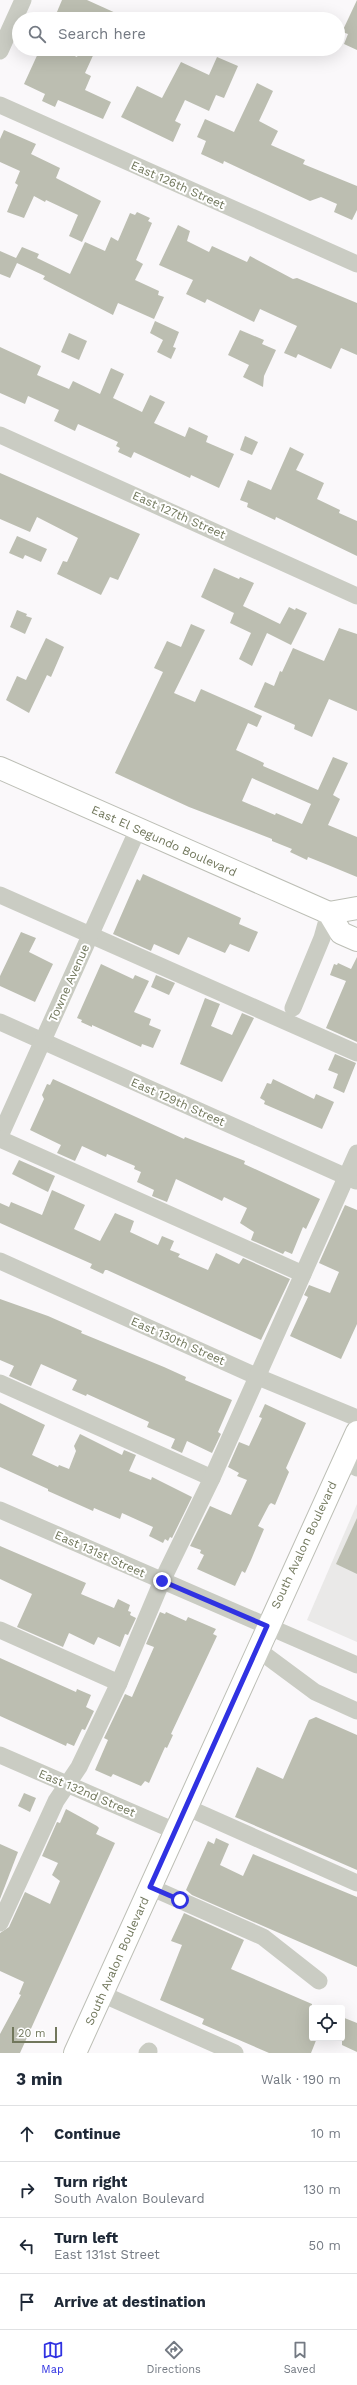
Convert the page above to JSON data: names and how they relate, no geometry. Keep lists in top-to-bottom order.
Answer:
{
  "streets": {
    "main road": ["East El Segundo Boulevard", "South Avalon Boulevard"],
    "street": [
      "East 126th Street",
      "East 127th Street",
      "Towne Avenue",
      "East 129th Street",
      "East 130th Street",
      "East 131st Street",
      "East 132nd Street"
    ]
  },
  "crossings": [
    ["East El Segundo Boulevard", "Towne Avenue"],
    ["Towne Avenue", "East 129th Street"],
    ["South Avalon Boulevard", "East 131st Street"],
    ["South Avalon Boulevard", "East 132nd Street"]
  ],
  "scale_bar": "20 m",
  "page": {
    "search": "Search here",
    "scale": "20 m",
    "heading": ["3 min", "Walk · 190 m"],
    "list": [
      ["Continue", "10 m"],
      ["Turn right", "South Avalon Boulevard", "130 m"],
      ["Turn left", "East 131st Street", "50 m"],
      "Arrive at destination"
    ],
    "nav": ["Map", "Directions", "Saved"]
  }
}
